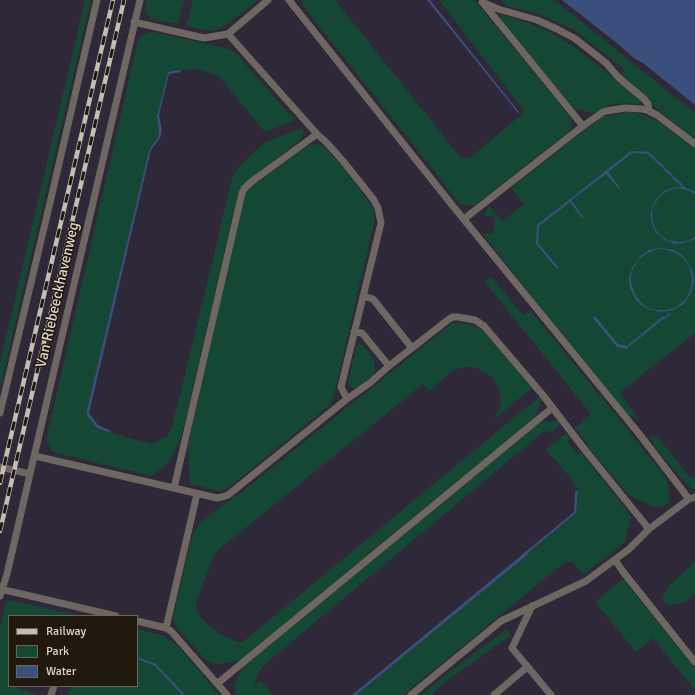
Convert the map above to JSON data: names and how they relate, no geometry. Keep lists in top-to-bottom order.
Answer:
{
  "streets": {
    "lane": ["Van Riebeeckhavenweg"]
  },
  "legend": ["Railway", "Park", "Water"]
}
